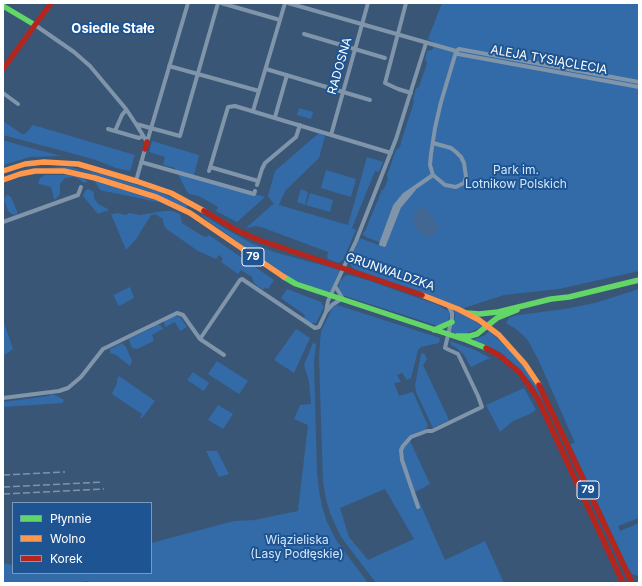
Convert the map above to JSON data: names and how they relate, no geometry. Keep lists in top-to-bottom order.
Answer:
{
  "streets": {
    "main road": ["79", "GRUNWALDZKA"],
    "street": ["ALEJA TYSIĄCLECIA", "RADOSNA"]
  },
  "crossings": [
    ["ALEJA TYSIĄCLECIA", "RADOSNA"]
  ],
  "districts": ["Osiedle Stałe"],
  "parks": ["Park im. Lotnikow Polskich", "Wiązieliska (Lasy Podłęskie)"],
  "legend": ["Płynnie", "Wolno", "Korek"]
}
